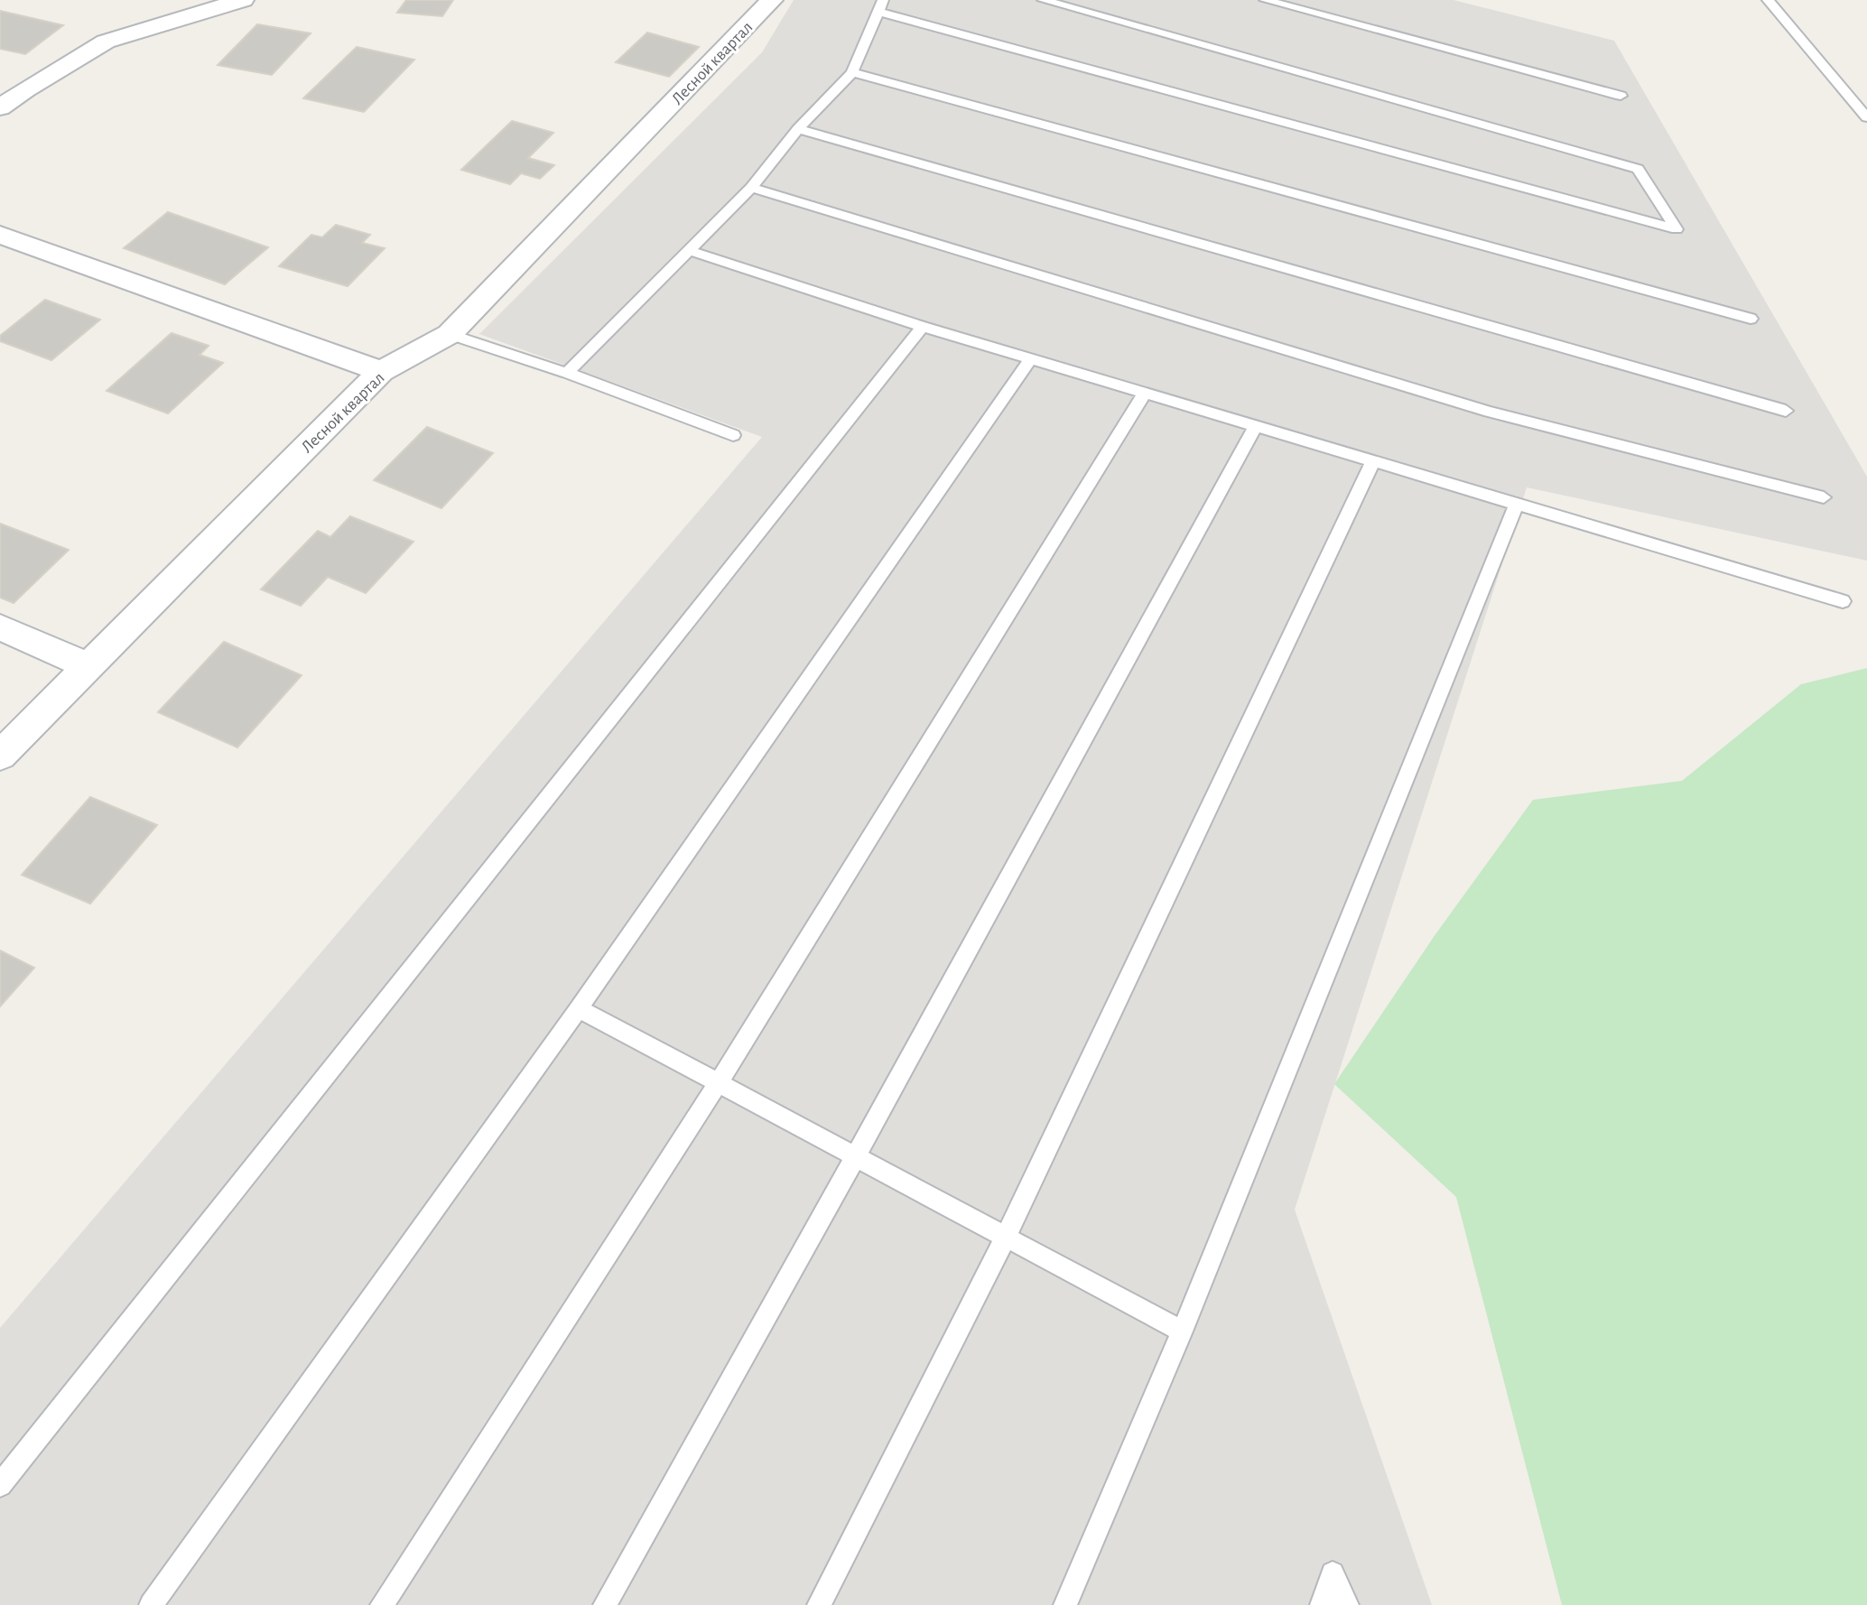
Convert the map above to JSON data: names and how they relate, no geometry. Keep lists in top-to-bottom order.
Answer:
{
  "streets": {
    "street": ["Лесной квартал"]
  }
}
